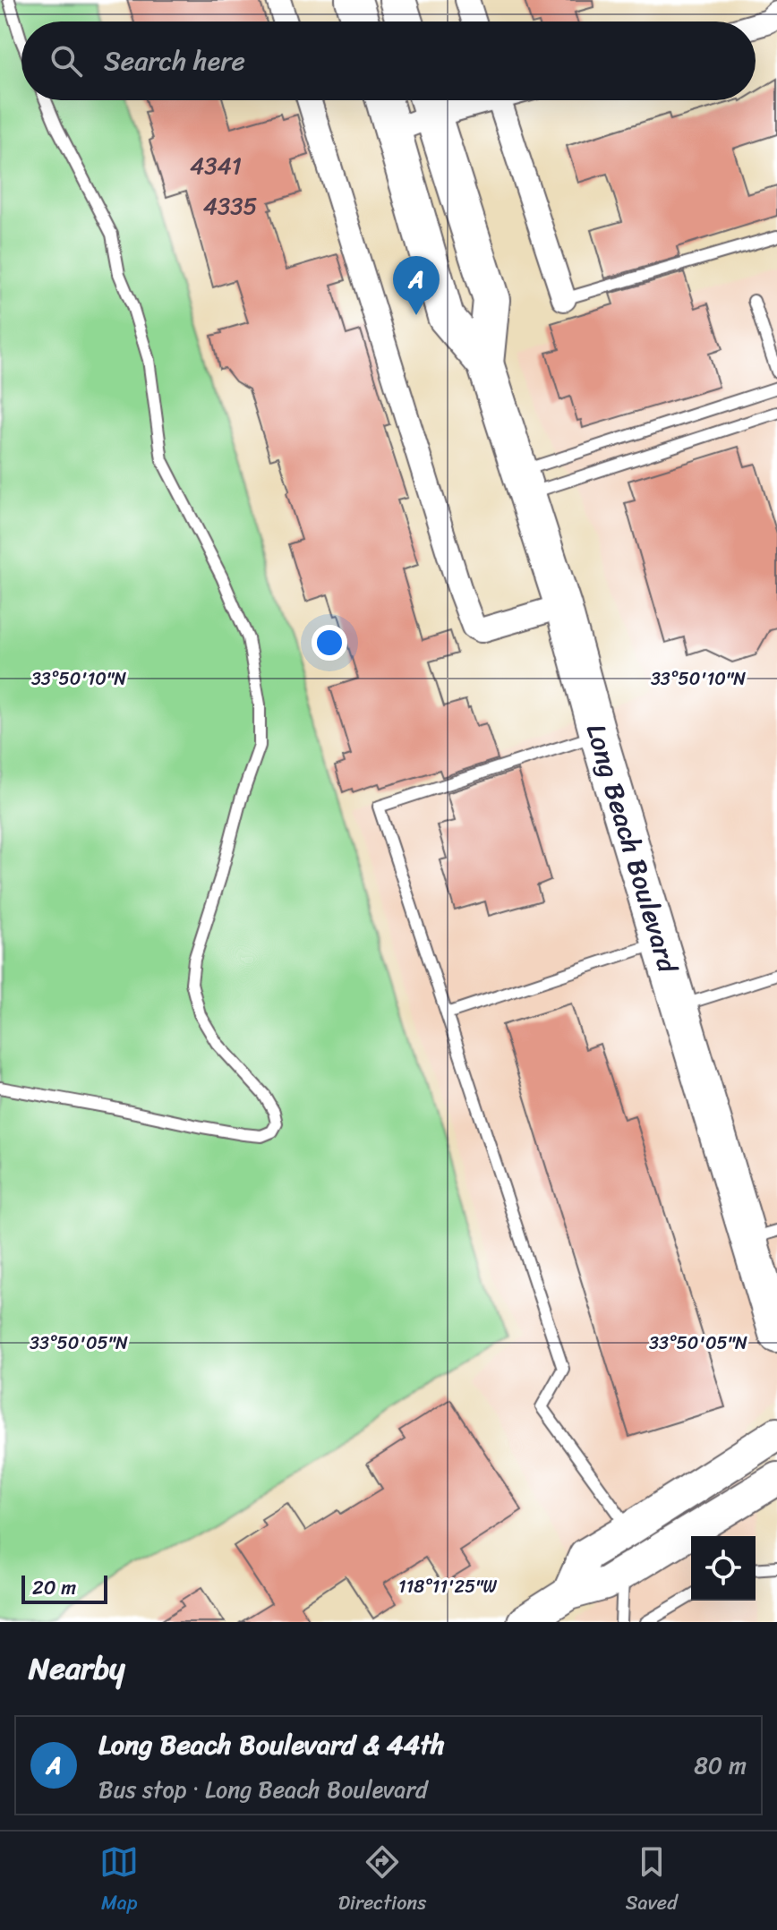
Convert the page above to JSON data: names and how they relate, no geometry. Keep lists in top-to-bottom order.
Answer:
{
  "streets": {
    "main road": ["Long Beach Boulevard"]
  },
  "house_numbers": ["4341", "4335"],
  "scale_bar": "20 m",
  "page": {
    "search": "Search here",
    "pins": "A",
    "scale": "20 m",
    "heading": "Nearby",
    "list": [
      {
        "mark": "A",
        "name": "Long Beach Boulevard & 44th",
        "note": "Bus stop · Long Beach Boulevard",
        "value": "80 m"
      }
    ],
    "nav": ["Map", "Directions", "Saved"]
  },
  "coordinates": ["33°50'10\"N", "33°50'05\"N", "118°11'25\"W"]
}
